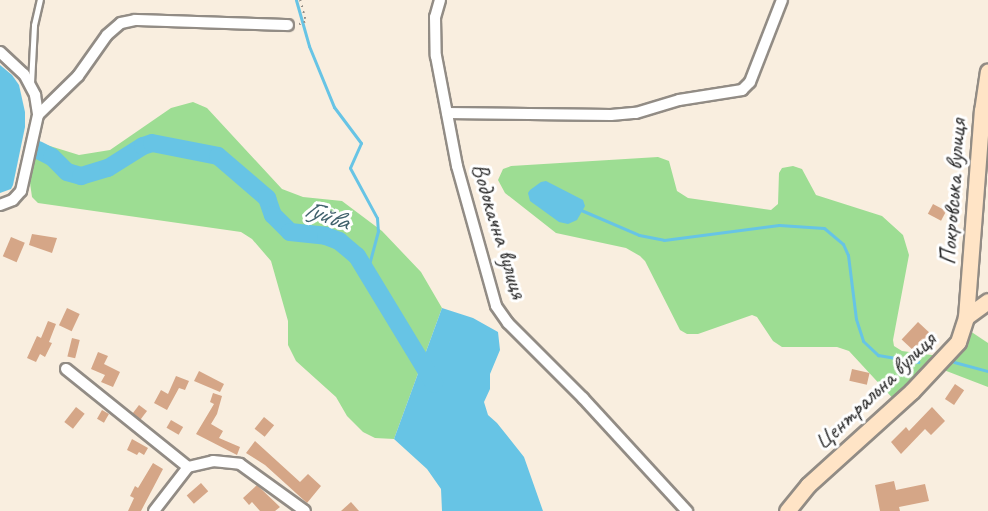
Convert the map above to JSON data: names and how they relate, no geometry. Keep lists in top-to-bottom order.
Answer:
{
  "streets": {
    "street": ["Покровська вулиця", "Водокачна вулиця", "Центральна вулиця"]
  },
  "crossings": [
    ["Покровська вулиця", "Центральна вулиця"]
  ],
  "water": ["Гуйва"]
}
